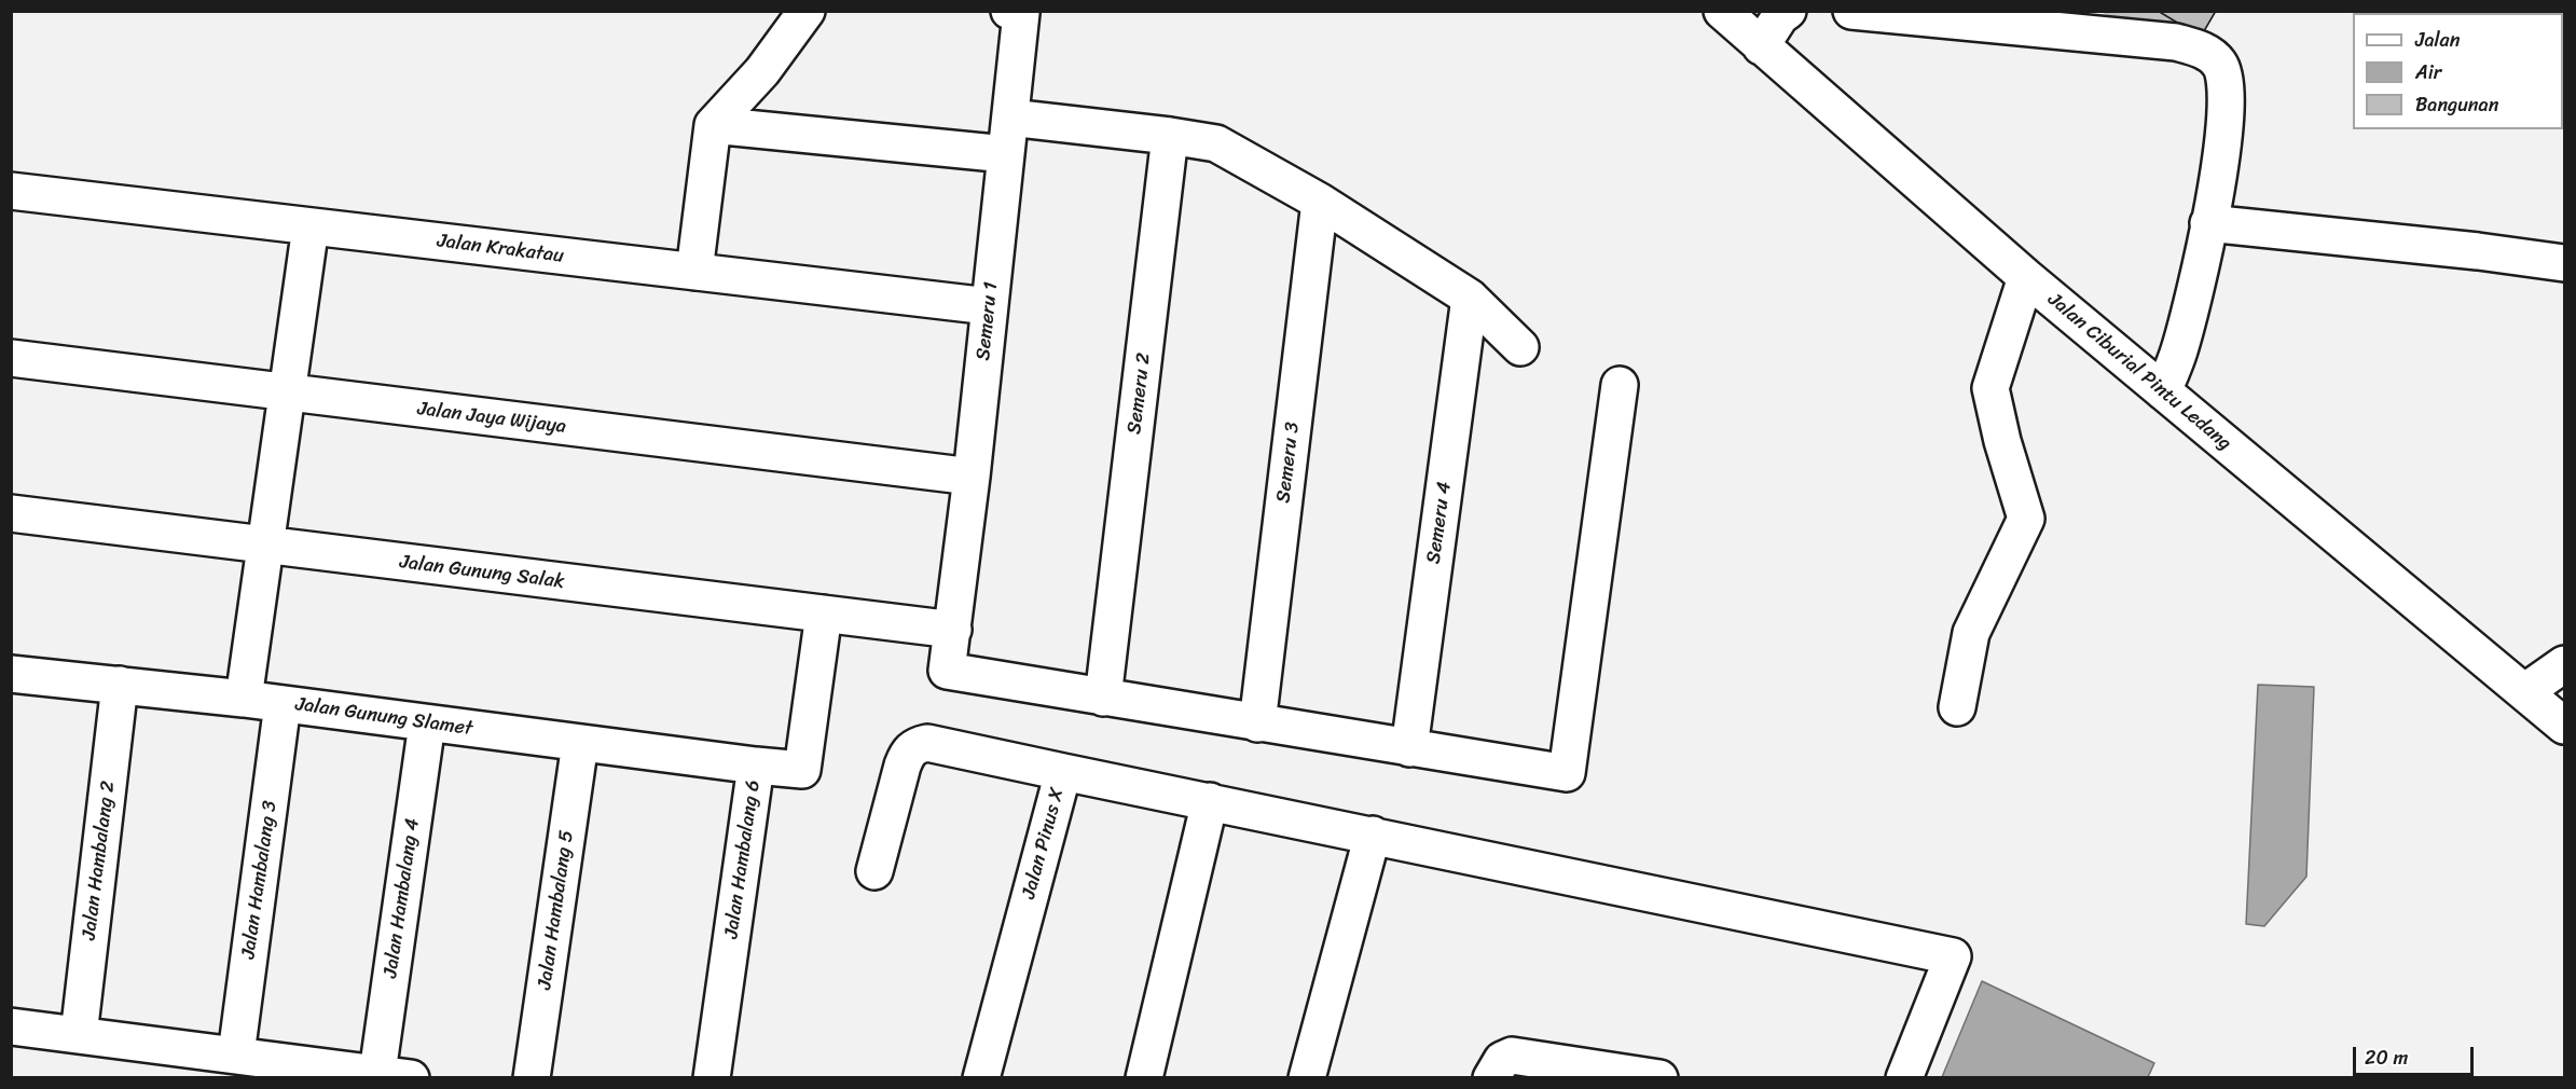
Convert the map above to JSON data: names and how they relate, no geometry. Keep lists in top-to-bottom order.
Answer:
{
  "streets": {
    "street": [
      "Jalan Krakatau",
      "Semeru 1",
      "Jalan Ciburial Pintu Ledang",
      "Semeru 2",
      "Jalan Jaya Wijaya",
      "Semeru 3",
      "Semeru 4",
      "Jalan Gunung Salak",
      "Jalan Gunung Slamet",
      "Jalan Pinus X",
      "Jalan Hambalang 6",
      "Jalan Hambalang 2",
      "Jalan Hambalang 3",
      "Jalan Hambalang 4",
      "Jalan Hambalang 5"
    ]
  },
  "crossings": [
    ["Jalan Krakatau", "Semeru 1"],
    ["Semeru 1", "Semeru 2"],
    ["Semeru 1", "Jalan Jaya Wijaya"],
    ["Semeru 1", "Jalan Gunung Salak"],
    ["Jalan Gunung Salak", "Jalan Hambalang 6"],
    ["Jalan Gunung Slamet", "Jalan Hambalang 6"],
    ["Jalan Gunung Slamet", "Jalan Hambalang 2"],
    ["Jalan Gunung Slamet", "Jalan Hambalang 3"],
    ["Jalan Gunung Slamet", "Jalan Hambalang 4"],
    ["Jalan Gunung Slamet", "Jalan Hambalang 5"]
  ],
  "legend": ["Jalan", "Air", "Bangunan"],
  "scale_bar": "20 m"
}
